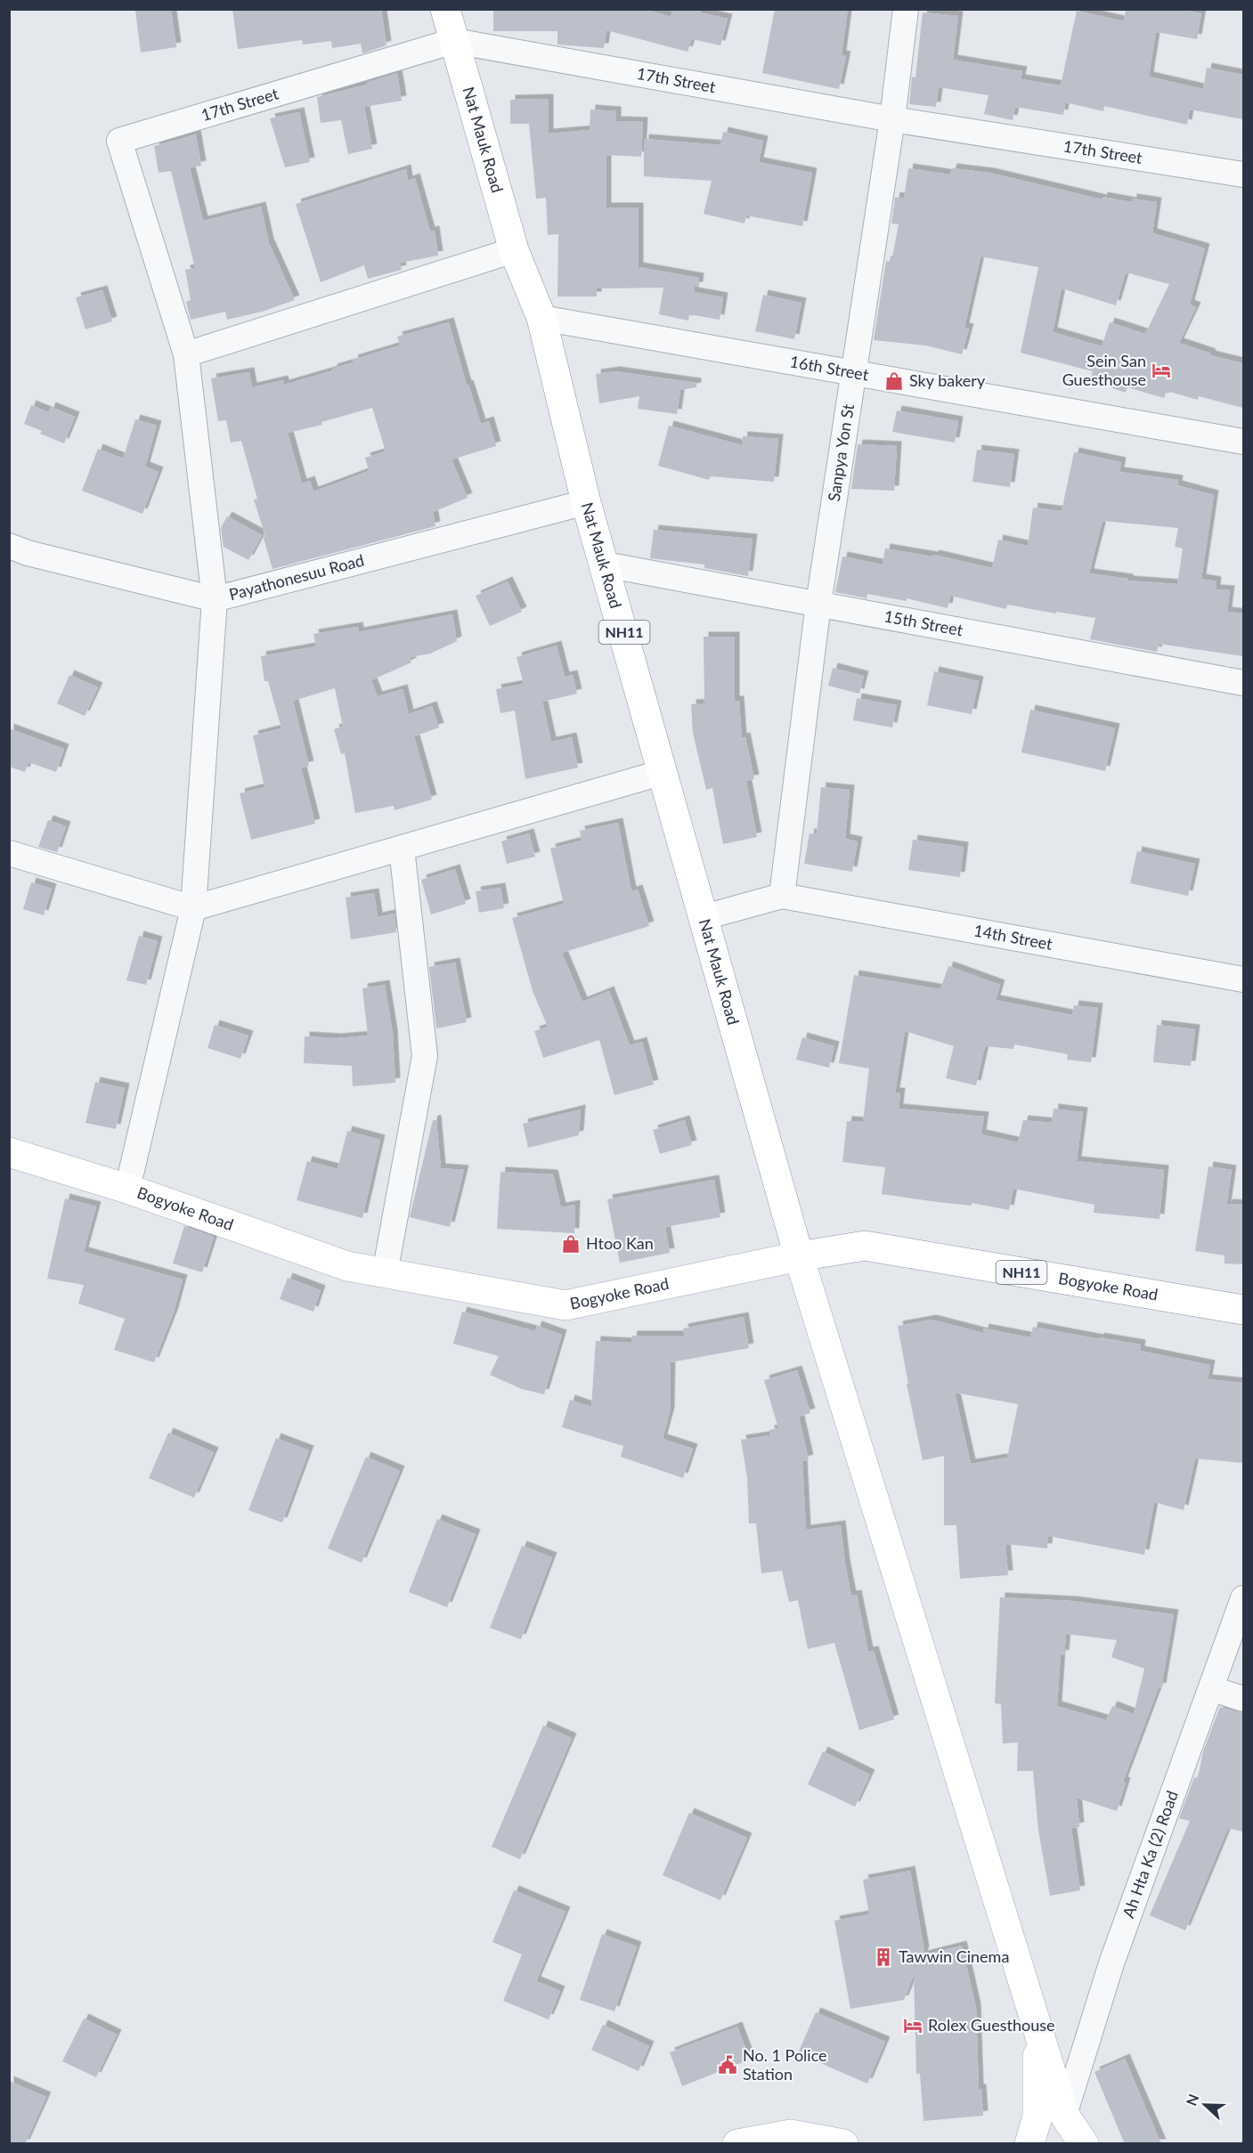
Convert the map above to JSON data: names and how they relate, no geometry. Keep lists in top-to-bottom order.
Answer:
{
  "streets": {
    "main road": ["Nat Mauk Road", "NH11", "Bogyoke Road"],
    "street": [
      "17th Street",
      "16th Street",
      "Sanpya Yon St",
      "Payathonesuu Road",
      "15th Street",
      "14th Street",
      "Ah Hta Ka (2) Road"
    ]
  },
  "crossings": [
    ["17th Street", "Nat Mauk Road"],
    ["17th Street", "Sanpya Yon St"],
    ["Nat Mauk Road", "16th Street"],
    ["Nat Mauk Road", "Payathonesuu Road"],
    ["Nat Mauk Road", "15th Street"],
    ["Nat Mauk Road", "Bogyoke Road"],
    ["Nat Mauk Road", "Ah Hta Ka (2) Road"],
    ["16th Street", "Sanpya Yon St"],
    ["Sanpya Yon St", "15th Street"],
    ["Sanpya Yon St", "14th Street"]
  ],
  "places": {
    "hotel": ["Sein San Guesthouse", "Rolex Guesthouse"],
    "shop": ["Sky bakery", "Htoo Kan"],
    "building": ["Tawwin Cinema"],
    "public building": ["No. 1 Police Station"]
  },
  "north": "left"
}
